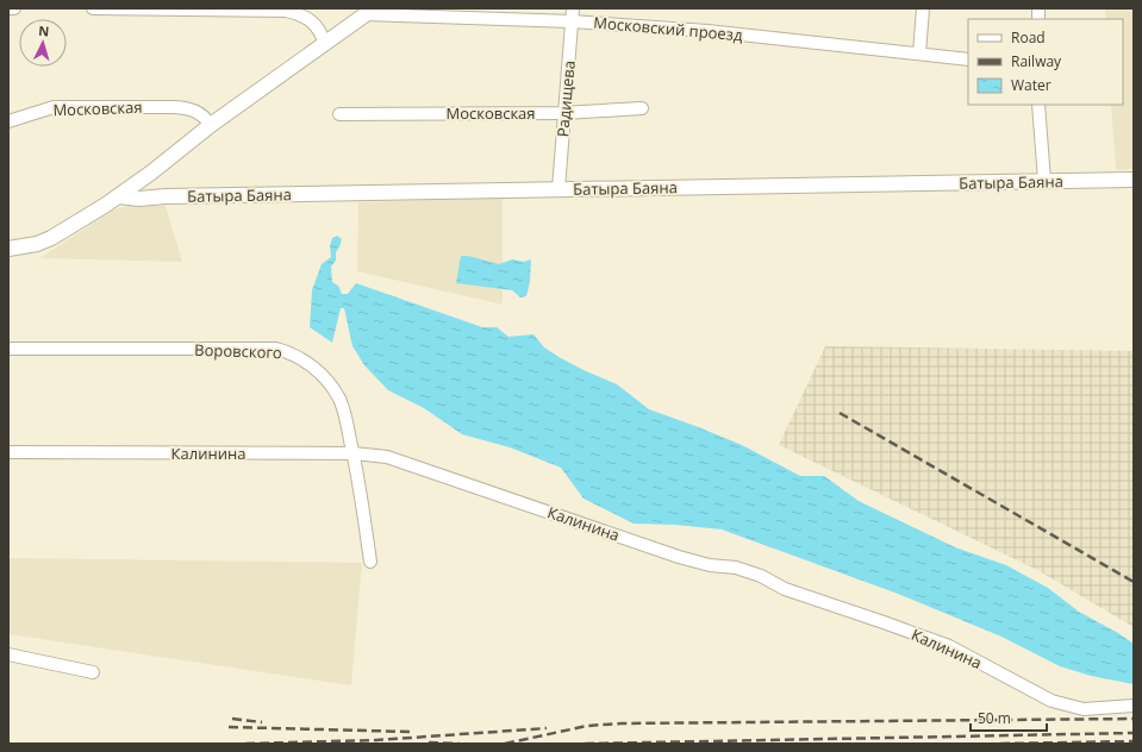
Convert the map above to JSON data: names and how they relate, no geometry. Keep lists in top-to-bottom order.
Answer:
{
  "streets": {
    "street": [
      "Московский проезд",
      "Радищева",
      "Московская",
      "Батыра Баяна",
      "Воровского",
      "Калинина"
    ]
  },
  "crossings": [
    ["Московский проезд", "Радищева"],
    ["Радищева", "Московская"],
    ["Радищева", "Батыра Баяна"],
    ["Воровского", "Калинина"]
  ],
  "legend": ["Road", "Railway", "Water"],
  "scale_bar": "50 m",
  "north": "top"
}
